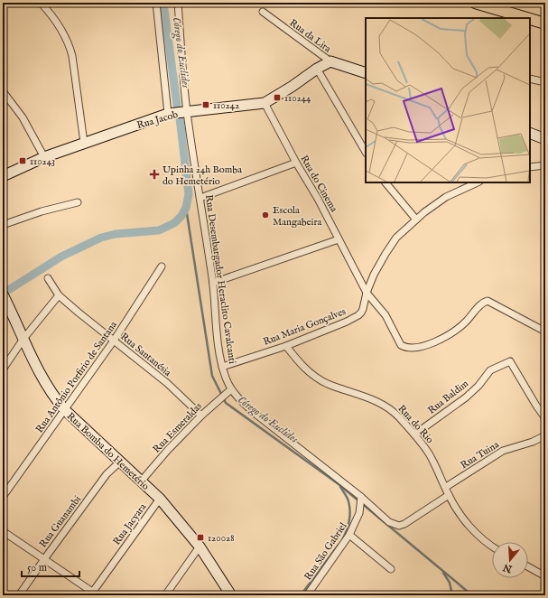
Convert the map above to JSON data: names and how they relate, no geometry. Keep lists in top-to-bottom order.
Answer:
{
  "streets": {
    "street": [
      "Rua da Lira",
      "Rua Jacob",
      "Rua do Cinema",
      "Rua Desembargador Heraclito Cavalcanti",
      "Rua Maria Gonçalves",
      "Rua Santanésia",
      "Rua Antônio Porfirio de Santana",
      "Rua Baldim",
      "Rua do Rio",
      "Rua Esmeraldas",
      "Rua Bomba do Hemetério",
      "Rua Tuina",
      "Rua Guanambi",
      "Rua Jacyara",
      "Rua São Gabriel"
    ]
  },
  "crossings": [
    ["Rua da Lira", "Rua Jacob"],
    ["Rua Jacob", "Rua do Cinema"],
    ["Rua Jacob", "Rua Desembargador Heraclito Cavalcanti"],
    ["Rua do Cinema", "Rua Maria Gonçalves"],
    ["Rua Desembargador Heraclito Cavalcanti", "Rua Maria Gonçalves"],
    ["Rua Desembargador Heraclito Cavalcanti", "Rua Esmeraldas"],
    ["Rua Desembargador Heraclito Cavalcanti", "Rua São Gabriel"],
    ["Rua Maria Gonçalves", "Rua do Rio"],
    ["Rua Santanésia", "Rua Antônio Porfirio de Santana"],
    ["Rua Santanésia", "Rua Esmeraldas"],
    ["Rua Antônio Porfirio de Santana", "Rua Bomba do Hemetério"],
    ["Rua Baldim", "Rua do Rio"],
    ["Rua do Rio", "Rua Tuina"],
    ["Rua Esmeraldas", "Rua Bomba do Hemetério"],
    ["Rua Bomba do Hemetério", "Rua Guanambi"],
    ["Rua Bomba do Hemetério", "Rua Jacyara"]
  ],
  "water": ["Córego do Euclides"],
  "places": {
    "transit": [
      "110244",
      "110242",
      "110243",
      "120028"
    ],
    "health": ["Upinha 24h Bomba do Hemetério"],
    "other": ["Escola Mangabeira"]
  },
  "scale_bar": "50 m",
  "north": "bottom"
}
